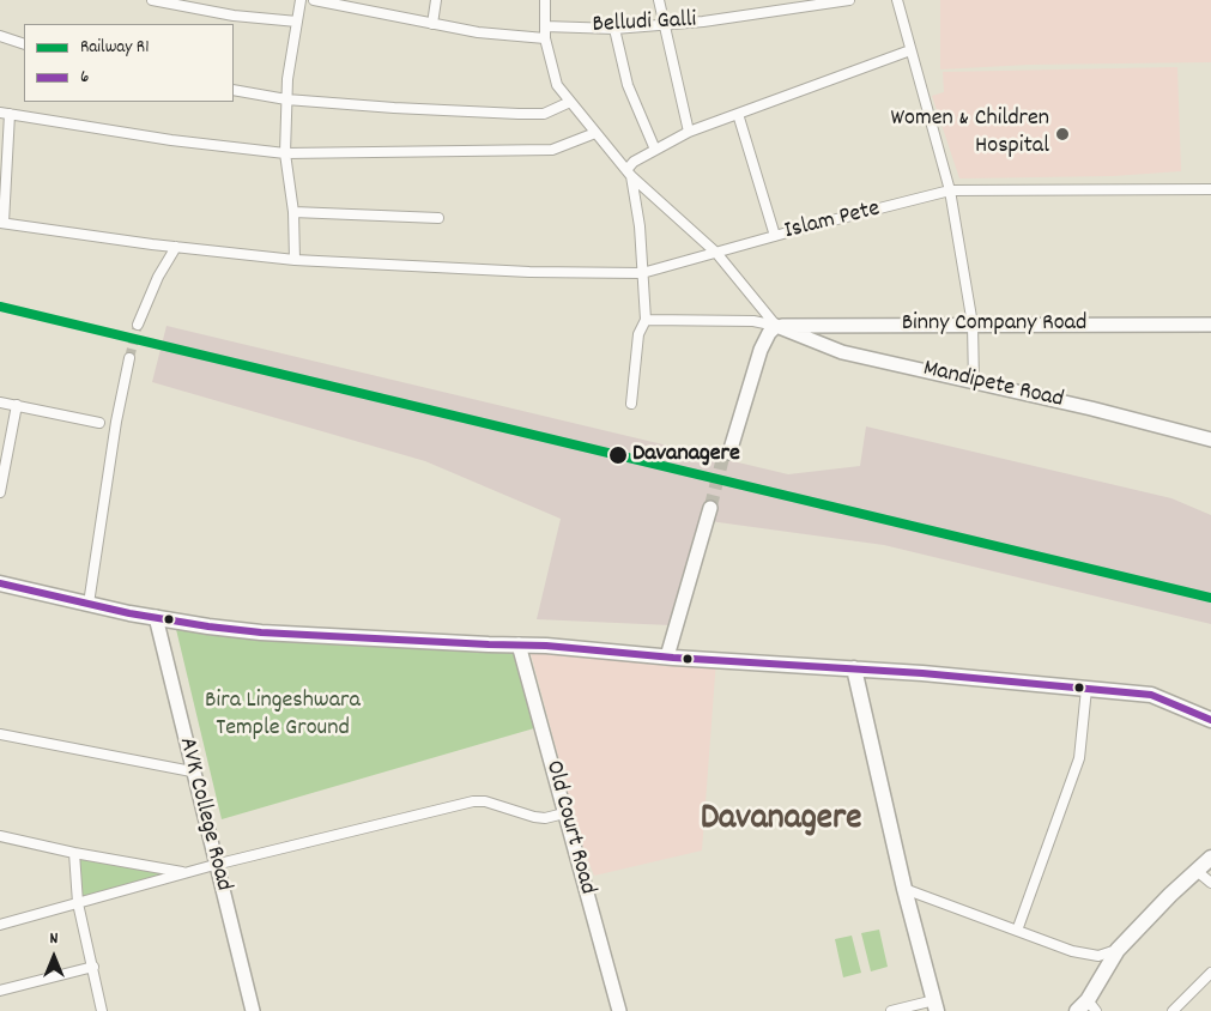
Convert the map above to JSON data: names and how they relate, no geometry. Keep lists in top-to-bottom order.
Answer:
{
  "streets": {
    "main road": [
      "Binny Company Road",
      "Mandipete Road",
      "AVK College Road",
      "Old Court Road"
    ],
    "street": ["Belludi Galli", "Islam Pete"]
  },
  "crossings": [
    ["Binny Company Road", "Mandipete Road"]
  ],
  "districts": ["Davanagere"],
  "parks": ["Bira Lingeshwara Temple Ground"],
  "places": ["Women & Children Hospital", "Davanagere"],
  "lines": ["rail line R1", "transit line 6"],
  "legend": ["Railway R1", "6"],
  "north": "top"
}
